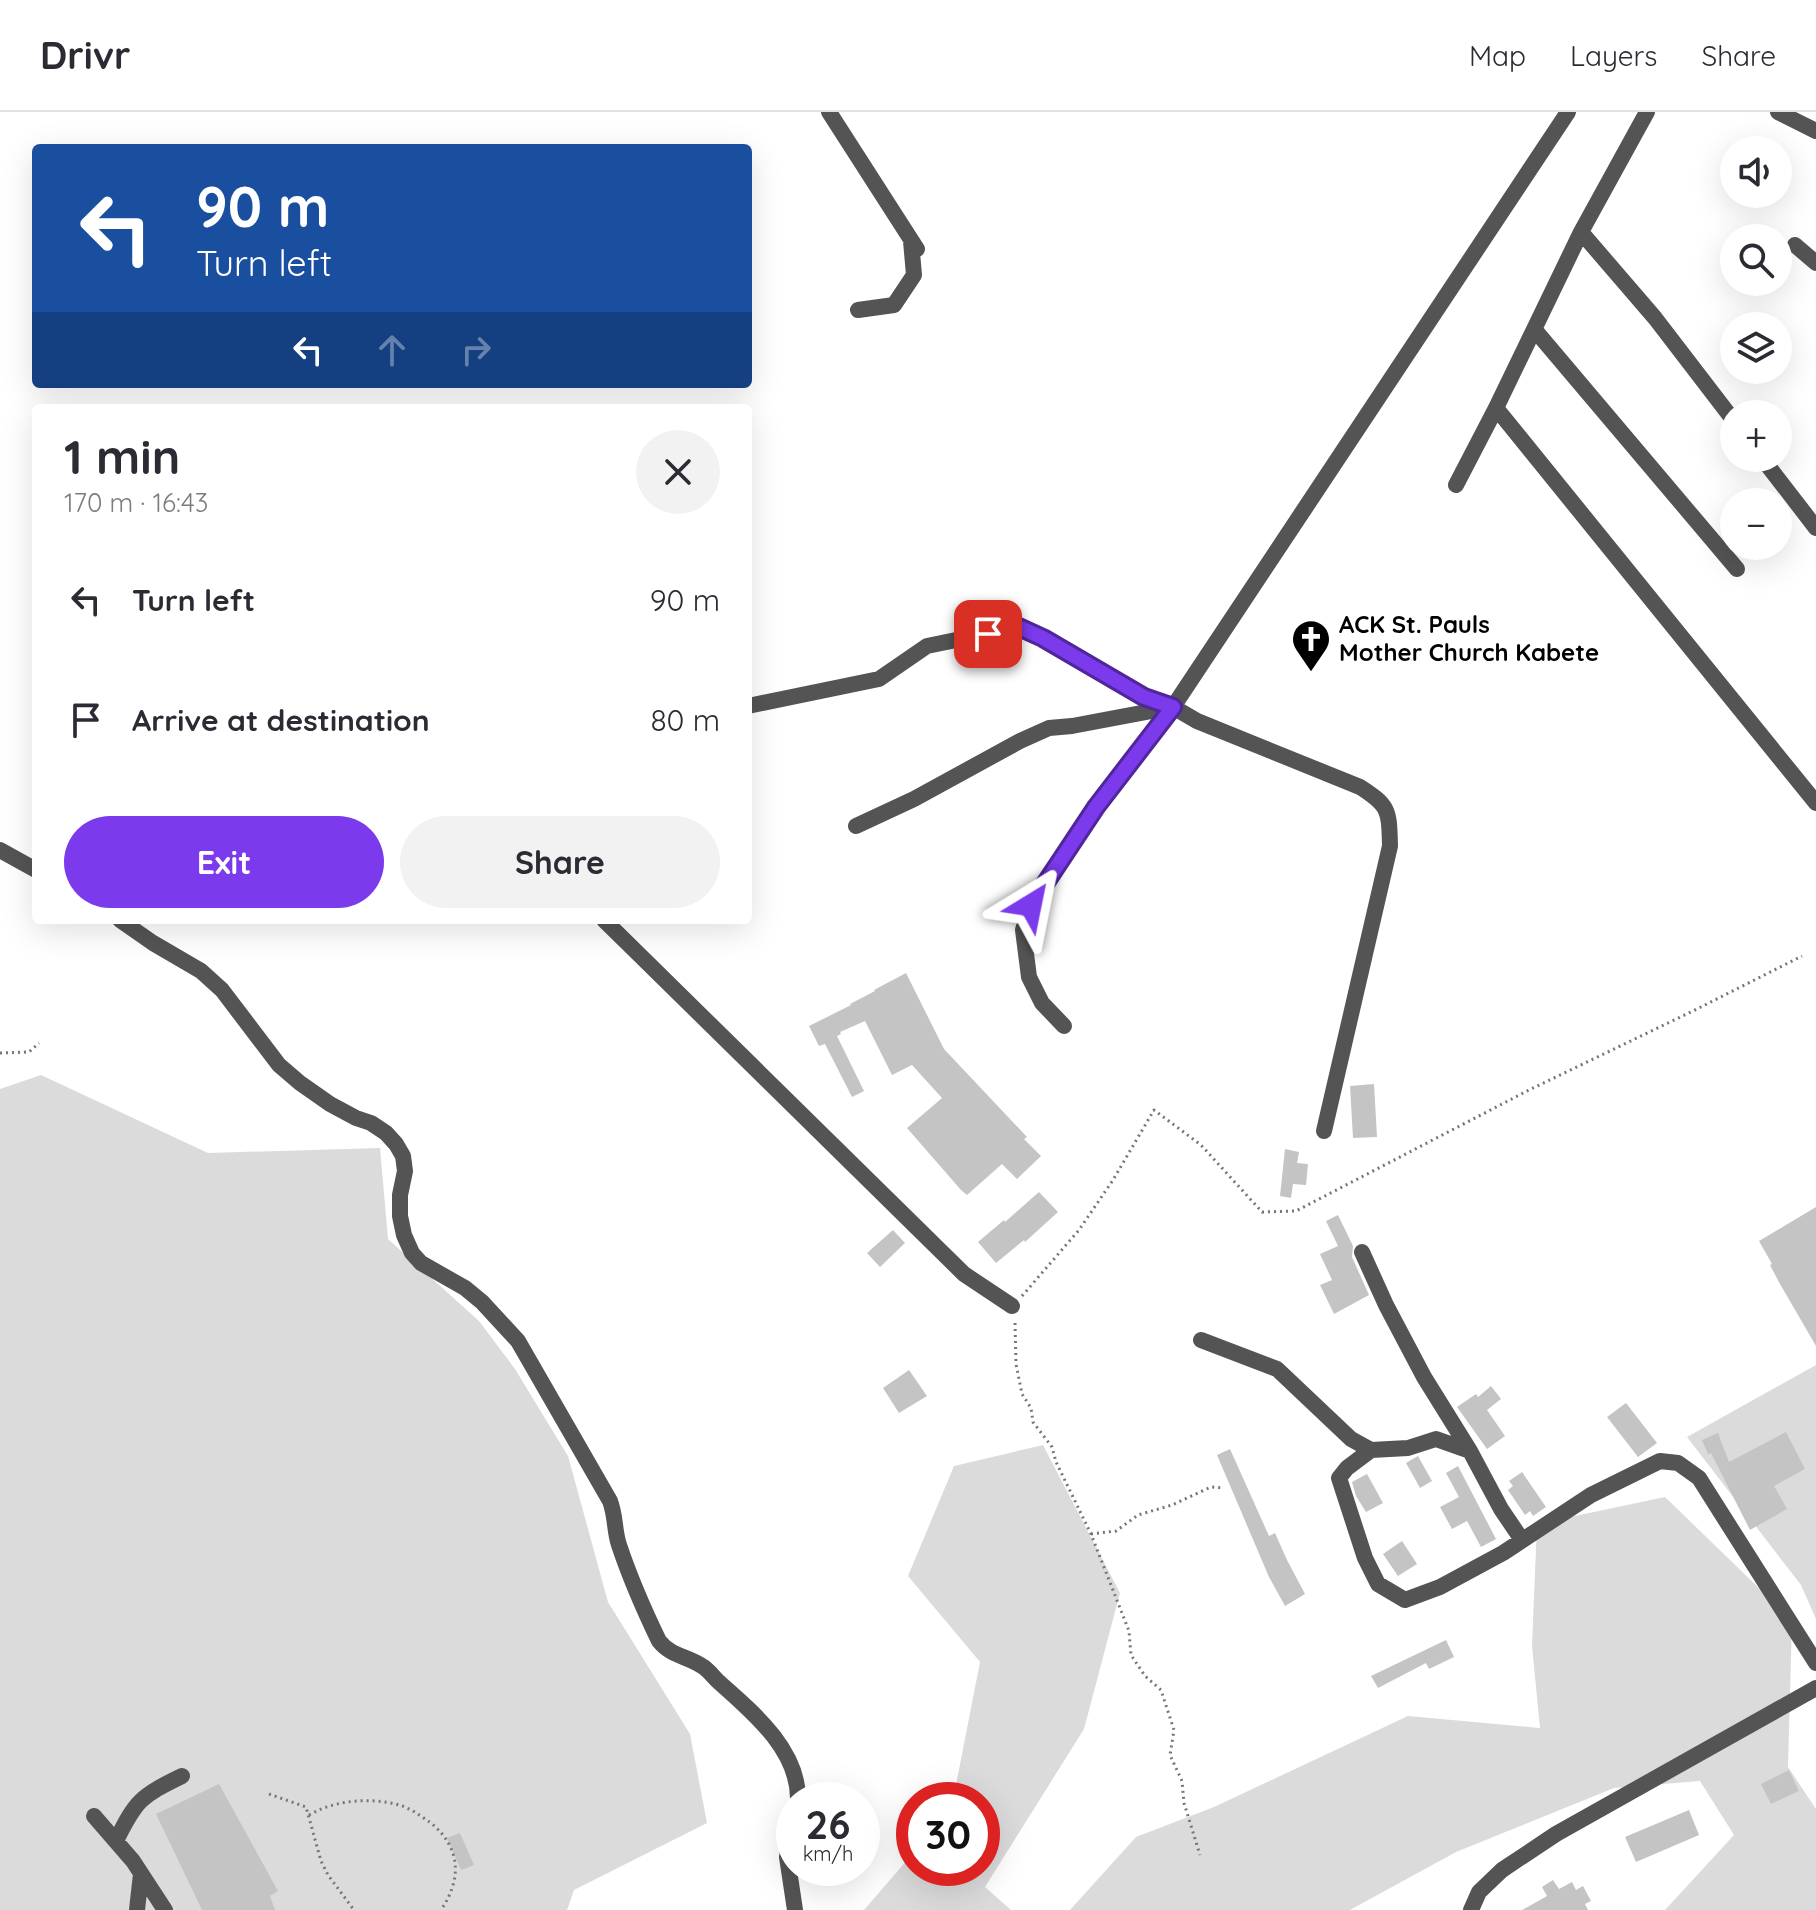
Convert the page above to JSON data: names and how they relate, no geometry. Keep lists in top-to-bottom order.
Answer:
{
  "places": {
    "church": ["ACK St. Pauls Mother Church Kabete"]
  },
  "page": {
    "header": "Drivr",
    "nav": ["Map", "Layers", "Share"],
    "map_buttons": ["+", "−"],
    "turn": ["90 m", "Turn left"],
    "heading": ["1 min", "170 m · 16:43"],
    "list": [
      {
        "name": "Turn left",
        "value": "90 m"
      },
      {
        "name": "Arrive at destination",
        "value": "80 m"
      }
    ],
    "buttons": ["Exit", "Share"],
    "speed": "26 km/h",
    "limit": "30"
  }
}
